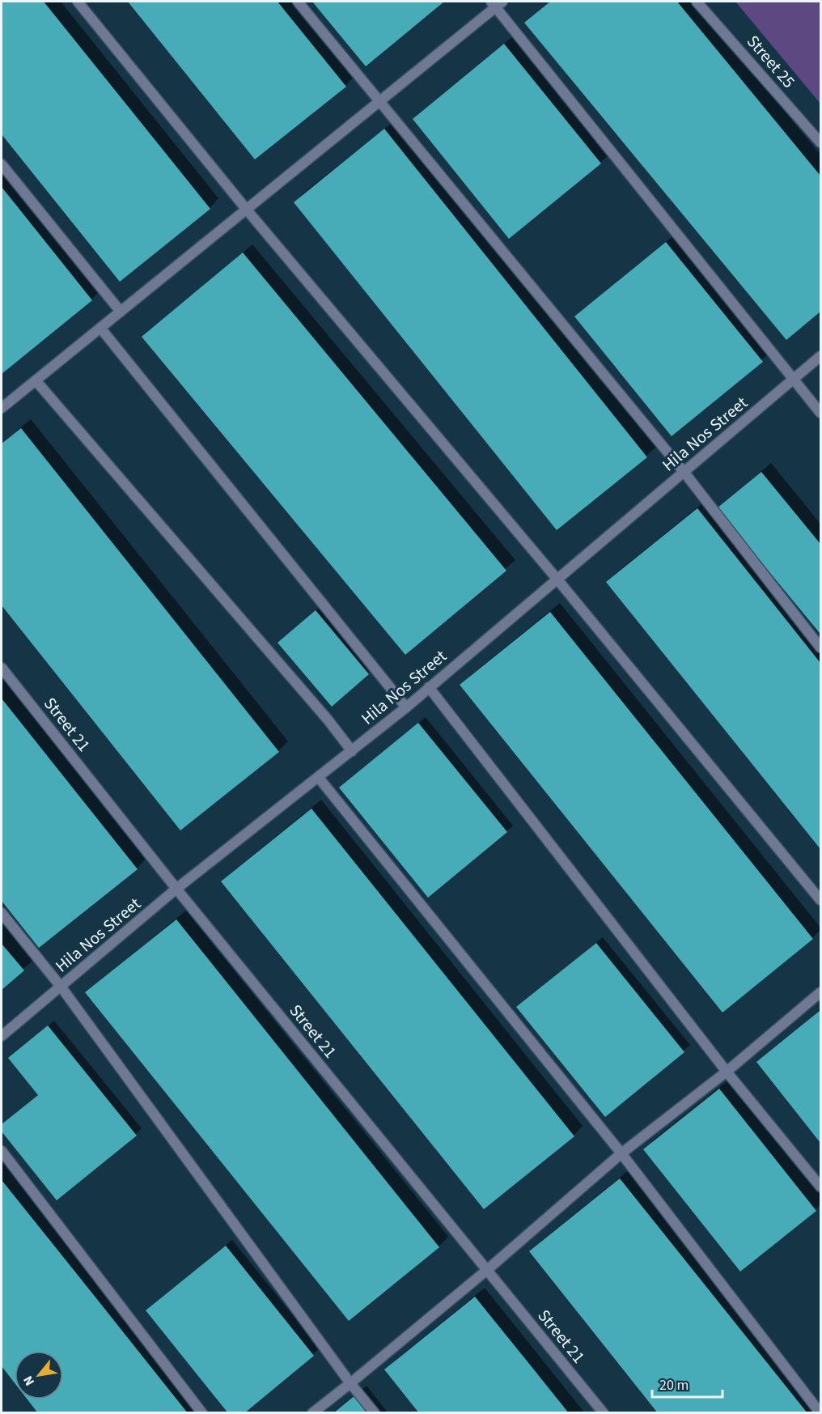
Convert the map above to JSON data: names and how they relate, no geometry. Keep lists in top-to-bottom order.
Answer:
{
  "streets": {
    "street": ["Street 25", "Hila Nos Street", "Street 21"]
  },
  "crossings": [
    ["Hila Nos Street", "Street 21"]
  ],
  "scale_bar": "20 m",
  "north": "bottom left"
}
